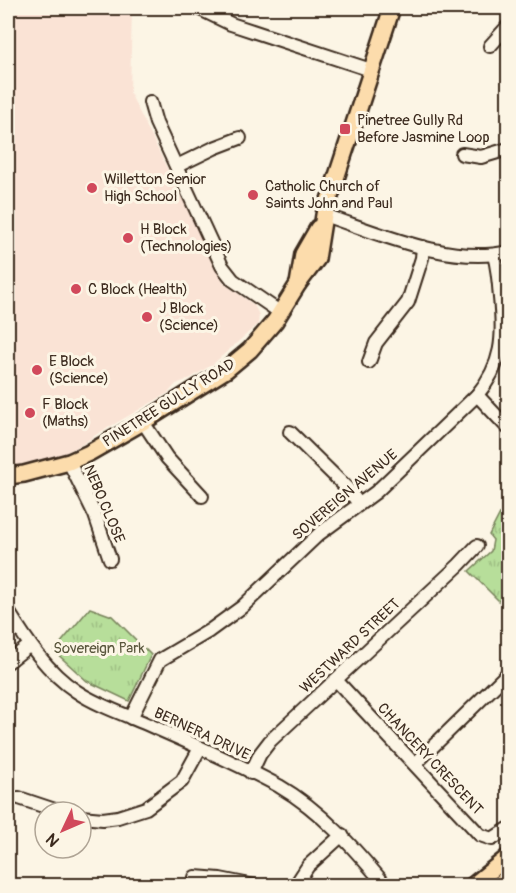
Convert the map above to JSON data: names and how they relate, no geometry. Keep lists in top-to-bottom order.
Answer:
{
  "streets": {
    "main road": ["PINETREE GULLY ROAD"],
    "street": [
      "SOVEREIGN AVENUE",
      "NEBO CLOSE",
      "WESTWARD STREET",
      "BERNERA DRIVE",
      "CHANCERY CRESCENT"
    ]
  },
  "crossings": [
    ["PINETREE GULLY ROAD", "NEBO CLOSE"],
    ["SOVEREIGN AVENUE", "BERNERA DRIVE"],
    ["WESTWARD STREET", "BERNERA DRIVE"],
    ["WESTWARD STREET", "CHANCERY CRESCENT"]
  ],
  "parks": ["Sovereign Park"],
  "places": {
    "transit": ["Pinetree Gully Rd Before Jasmine Loop"],
    "other": [
      "Willetton Senior High School",
      "Catholic Church of Saints John and Paul",
      "H Block (Technologies)",
      "C Block (Health)",
      "J Block (Science)",
      "E Block (Science)",
      "F Block (Maths)"
    ]
  },
  "north": "bottom left"
}
